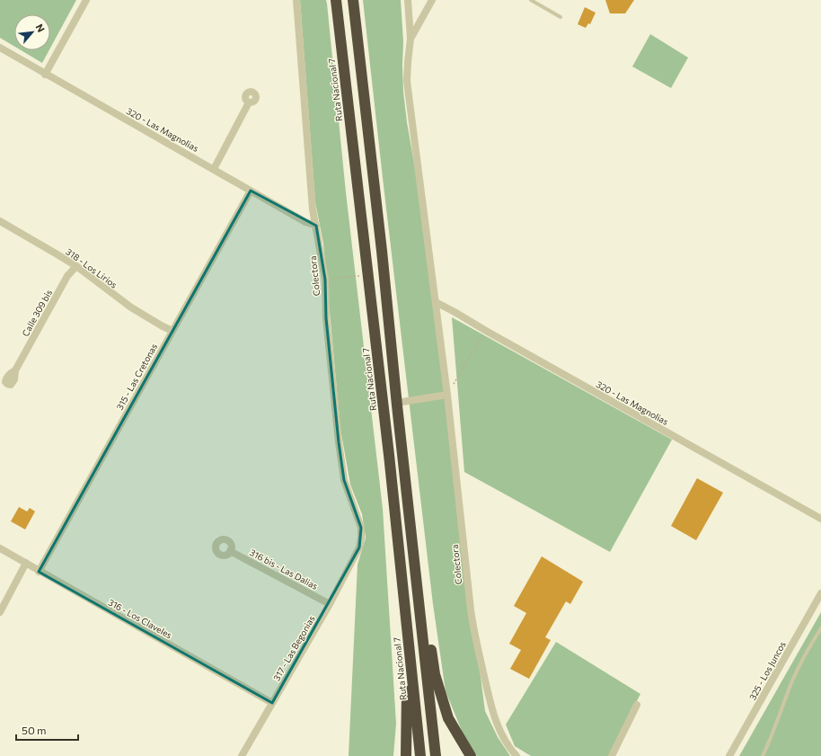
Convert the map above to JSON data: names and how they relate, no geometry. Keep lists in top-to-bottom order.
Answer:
{
  "streets": {
    "highway": ["Ruta Nacional 7"],
    "street": [
      "320 - Las Magnolias",
      "318 - Los Lirios",
      "Colectora",
      "Calle 309 bis",
      "315 - Las Cretonas",
      "316 bis - Las Dalias",
      "316 - Los Claveles",
      "317 - Las Begonias",
      "325 - Los Juncos"
    ]
  },
  "crossings": [
    ["320 - Las Magnolias", "Colectora"],
    ["320 - Las Magnolias", "315 - Las Cretonas"],
    ["318 - Los Lirios", "Calle 309 bis"],
    ["318 - Los Lirios", "315 - Las Cretonas"],
    ["Colectora", "317 - Las Begonias"],
    ["315 - Las Cretonas", "316 - Los Claveles"],
    ["316 bis - Las Dalias", "317 - Las Begonias"],
    ["316 - Los Claveles", "317 - Las Begonias"]
  ],
  "scale_bar": "50 m",
  "north": "top right"
}
